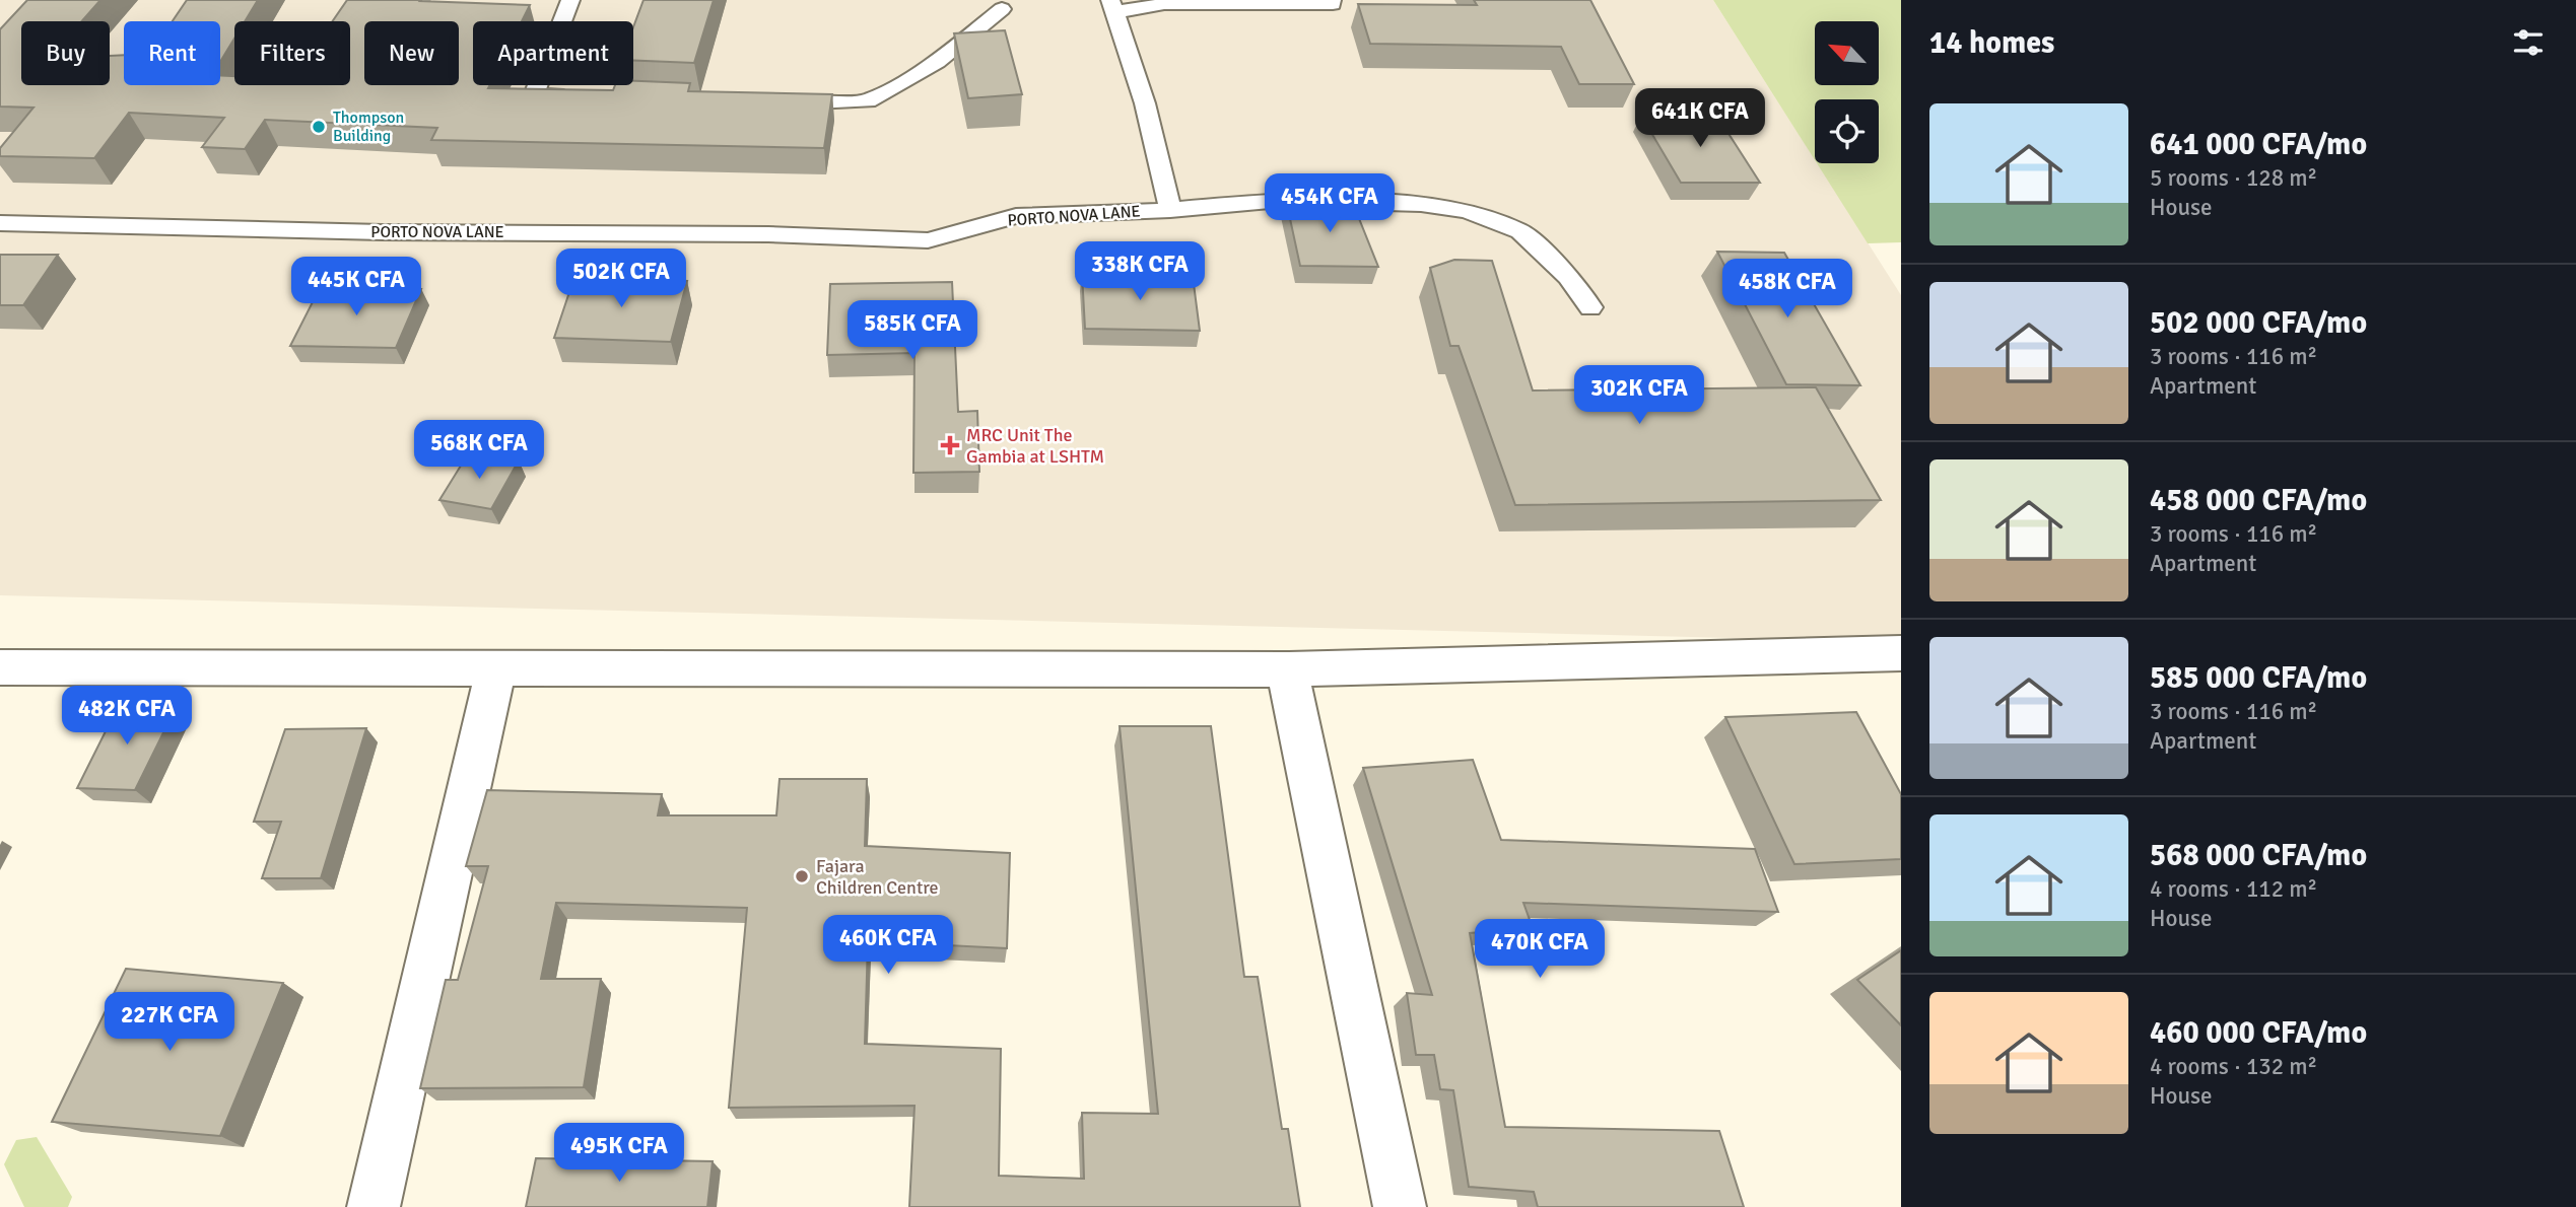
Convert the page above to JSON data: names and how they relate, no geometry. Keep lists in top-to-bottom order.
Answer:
{
  "streets": {
    "lane": ["PORTO NOVA LANE"]
  },
  "places": {
    "other": ["Thompson Building", "Fajara Children Centre"],
    "health": ["MRC Unit The Gambia at LSHTM"]
  },
  "north": "top left",
  "page": {
    "heading": "14 homes",
    "chip": [
      "Buy",
      "Rent",
      "Filters",
      "New",
      "Apartment"
    ],
    "list": [
      {
        "name": "641 000 CFA/mo",
        "note": "5 rooms · 128 m² · House"
      },
      {
        "name": "502 000 CFA/mo",
        "note": "3 rooms · 116 m² · Apartment"
      },
      {
        "name": "458 000 CFA/mo",
        "note": "3 rooms · 116 m² · Apartment"
      },
      {
        "name": "585 000 CFA/mo",
        "note": "3 rooms · 116 m² · Apartment"
      },
      {
        "name": "568 000 CFA/mo",
        "note": "4 rooms · 112 m² · House"
      },
      {
        "name": "460 000 CFA/mo",
        "note": "4 rooms · 132 m² · House"
      }
    ],
    "price": [
      "641K CFA",
      "454K CFA",
      "338K CFA",
      "502K CFA",
      "445K CFA",
      "458K CFA",
      "585K CFA",
      "302K CFA",
      "568K CFA",
      "482K CFA",
      "460K CFA",
      "470K CFA",
      "227K CFA",
      "495K CFA"
    ]
  }
}
